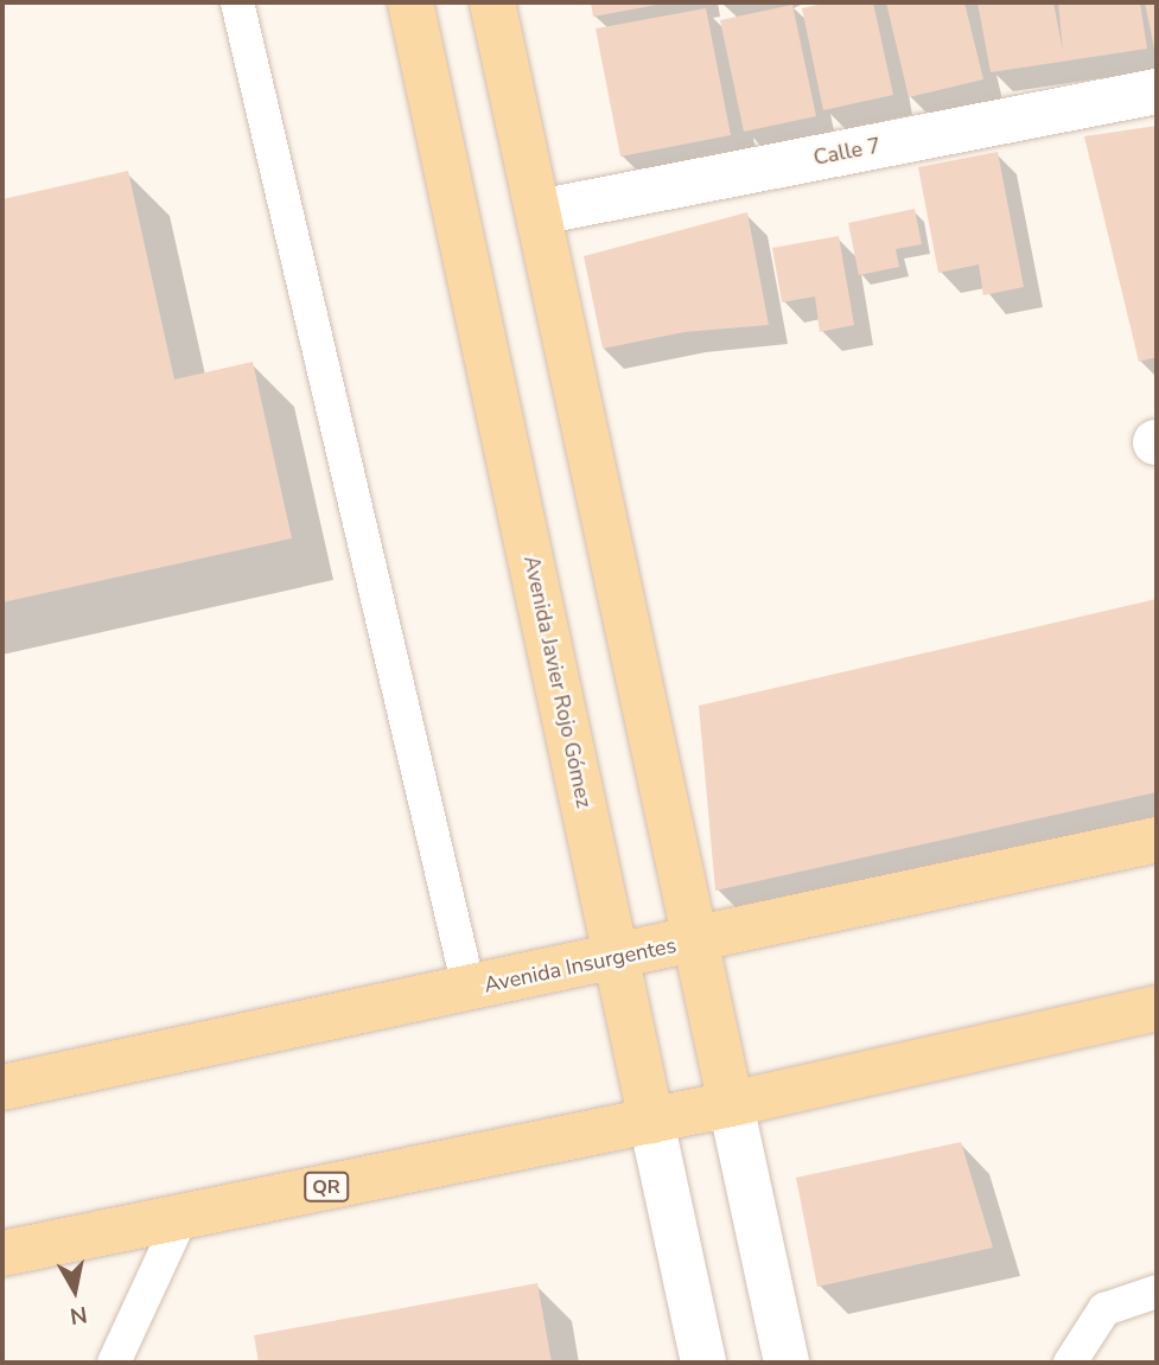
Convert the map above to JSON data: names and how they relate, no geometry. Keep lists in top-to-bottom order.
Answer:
{
  "streets": {
    "main road": ["Avenida Javier Rojo Gómez", "Avenida Insurgentes", "QR"],
    "street": ["Calle 7"]
  },
  "crossings": [
    ["Avenida Javier Rojo Gómez", "Avenida Insurgentes"],
    ["Avenida Javier Rojo Gómez", "QR"]
  ],
  "north": "bottom"
}
